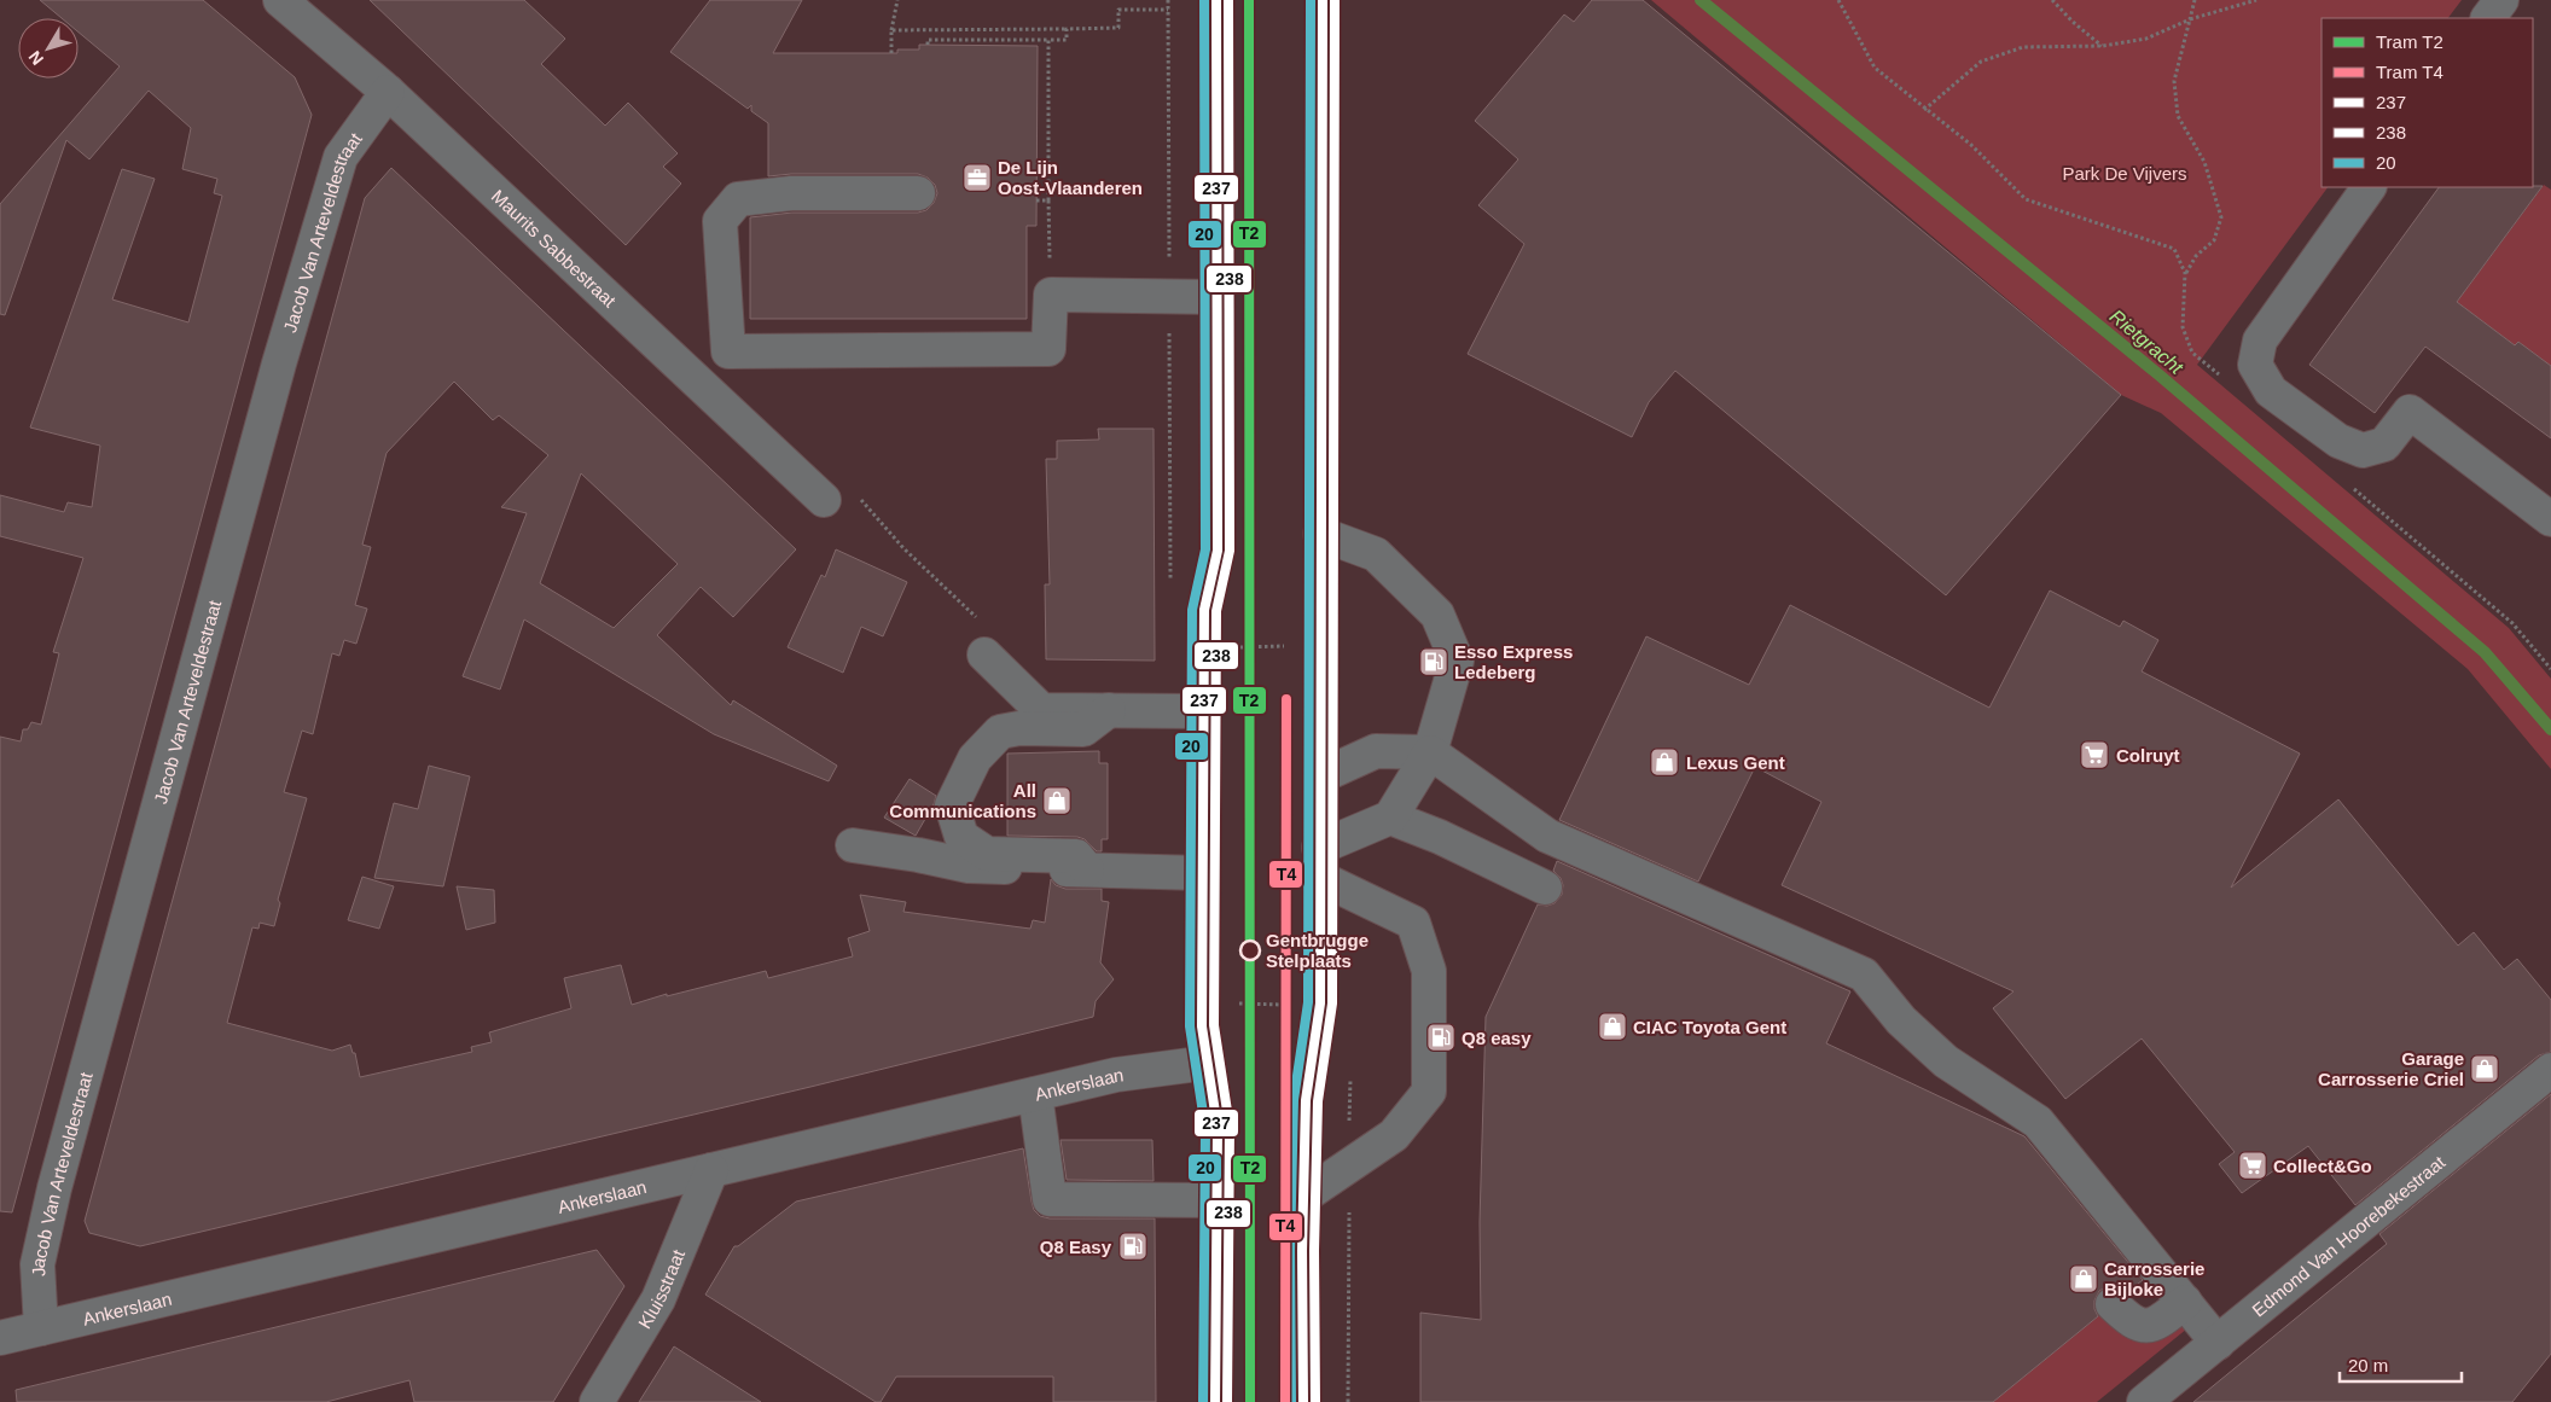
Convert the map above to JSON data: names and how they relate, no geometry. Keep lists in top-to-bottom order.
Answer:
{
  "streets": {
    "street": [
      "Jacob Van Arteveldestraat",
      "Maurits Sabbestraat",
      "Ankerslaan",
      "Edmond Van Hoorebekestraat",
      "Kluisstraat"
    ]
  },
  "crossings": [
    ["Jacob Van Arteveldestraat", "Maurits Sabbestraat"],
    ["Jacob Van Arteveldestraat", "Ankerslaan"],
    ["Ankerslaan", "Kluisstraat"]
  ],
  "water": ["Rietgracht"],
  "parks": ["Park De Vijvers"],
  "places": {
    "office": ["De Lijn Oost-Vlaanderen"],
    "fuel station": ["Esso Express Ledeberg", "Q8 easy", "Q8 Easy"],
    "supermarket": ["Colruyt", "Collect&Go"],
    "shop": [
      "Lexus Gent",
      "All Communications",
      "CIAC Toyota Gent",
      "Garage Carrosserie Criel",
      "Carrosserie Bijloke"
    ],
    "other": ["Gentbrugge Stelplaats"]
  },
  "lines": [
    "tram line T2",
    "transit line 237",
    "transit line 238",
    "transit line 20",
    "tram line T4"
  ],
  "legend": [
    "Tram T2",
    "Tram T4",
    "237",
    "238",
    "20"
  ],
  "scale_bar": "20 m",
  "north": "bottom left"
}
